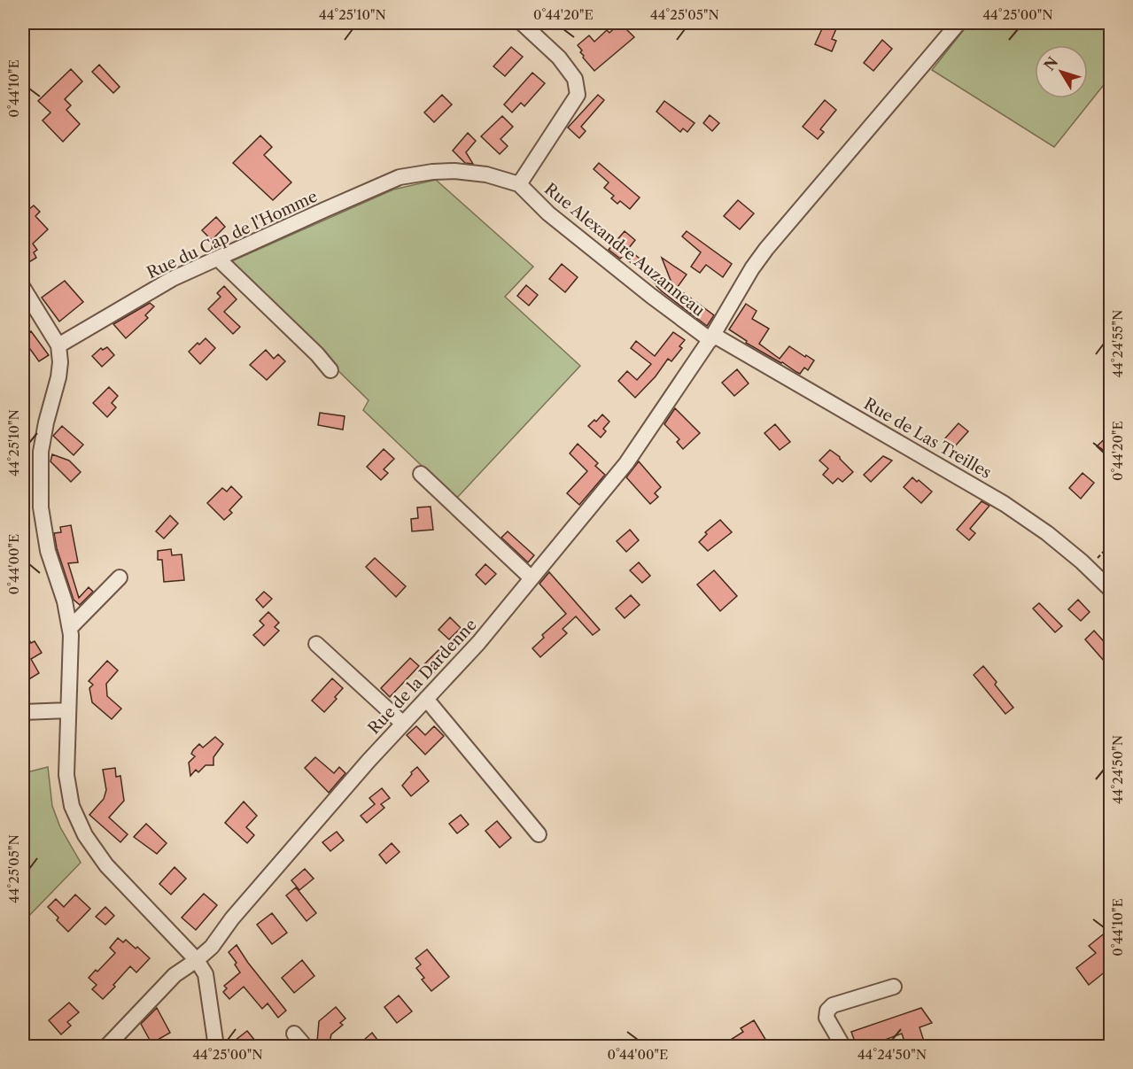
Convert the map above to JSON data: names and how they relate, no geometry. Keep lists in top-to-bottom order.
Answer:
{
  "streets": {
    "street": [
      "Rue du Cap de l'Homme",
      "Rue Alexandre Auzanneau",
      "Rue de Las Treilles",
      "Rue de la Dardenne"
    ]
  },
  "crossings": [
    ["Rue du Cap de l'Homme", "Rue Alexandre Auzanneau"],
    ["Rue Alexandre Auzanneau", "Rue de Las Treilles"],
    ["Rue Alexandre Auzanneau", "Rue de la Dardenne"],
    ["Rue de Las Treilles", "Rue de la Dardenne"]
  ],
  "north": "top left",
  "coordinates": [
    "44°25'10\"N",
    "0°44'20\"E",
    "44°25'05\"N",
    "44°25'00\"N",
    "0°44'10\"E",
    "44°24'55\"N",
    "0°44'00\"E",
    "44°24'50\"N"
  ]
}
